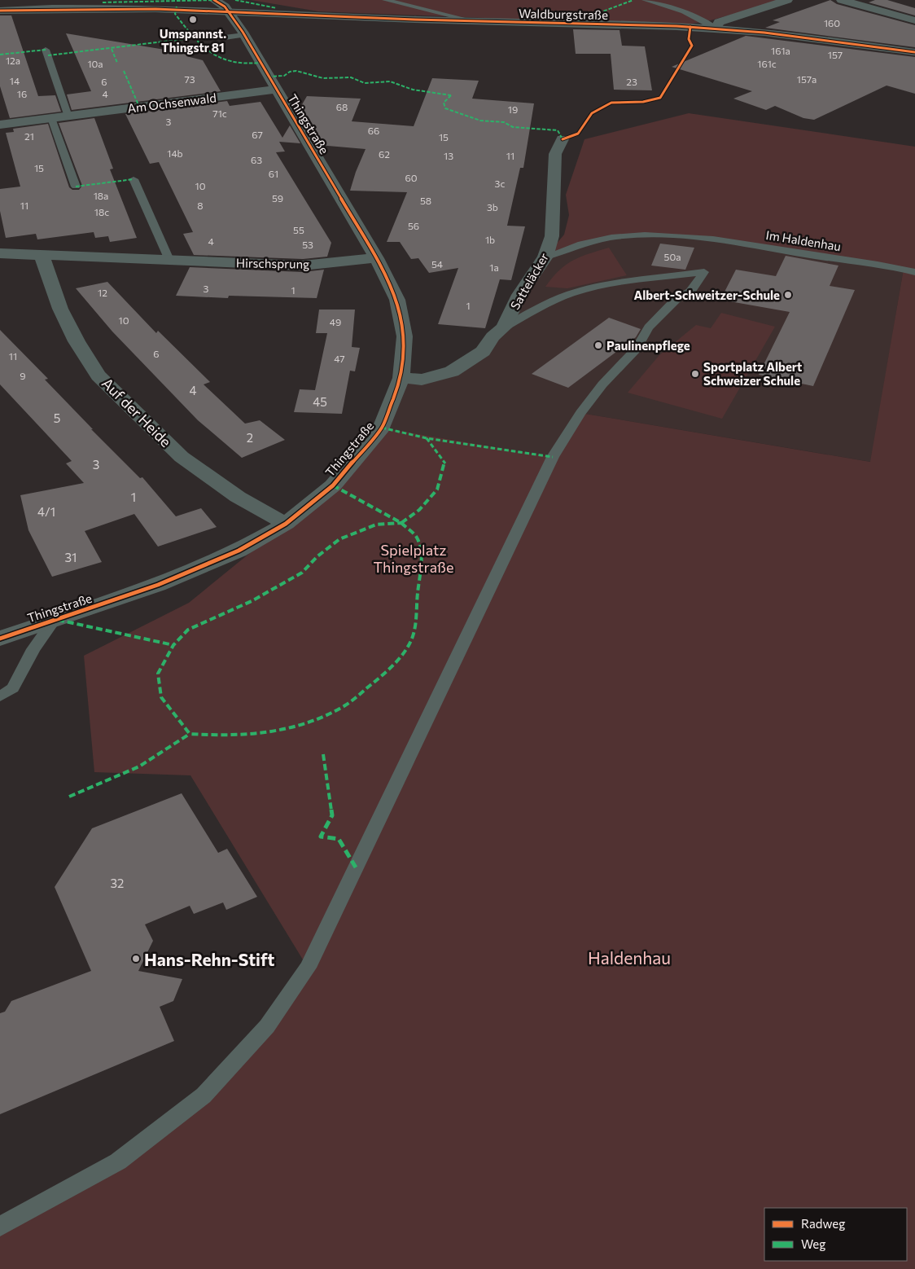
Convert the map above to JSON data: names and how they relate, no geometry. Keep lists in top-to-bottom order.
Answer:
{
  "streets": {
    "street": [
      "Waldburgstraße",
      "Am Ochsenwald",
      "Thingstraße",
      "Hirschsprung",
      "Satteläcker",
      "Auf der Heide"
    ],
    "lane": ["Im Haldenhau"]
  },
  "crossings": [
    ["Waldburgstraße", "Thingstraße"],
    ["Am Ochsenwald", "Thingstraße"],
    ["Thingstraße", "Hirschsprung"],
    ["Thingstraße", "Satteläcker"],
    ["Thingstraße", "Auf der Heide"],
    ["Im Haldenhau", "Satteläcker"],
    ["Hirschsprung", "Auf der Heide"]
  ],
  "parks": ["Spielplatz Thingstraße", "Haldenhau"],
  "places": [
    "Umspannst. Thingstr 81",
    "Albert-Schweitzer-Schule",
    "Paulinenpflege",
    "Sportplatz Albert Schweizer Schule",
    "Hans-Rehn-Stift"
  ],
  "house_numbers": [
    "160",
    "161a",
    "157",
    "12a",
    "10a",
    "161c",
    "73",
    "157a",
    "14",
    "6",
    "23",
    "16",
    "4",
    "68",
    "19",
    "71c",
    "3",
    "66",
    "67",
    "21",
    "15",
    "14b",
    "62",
    "13",
    "11",
    "63",
    "15",
    "61",
    "60",
    "3c",
    "10",
    "18a",
    "59",
    "58",
    "11",
    "8",
    "3b",
    "18c",
    "56",
    "55",
    "1b",
    "4",
    "53",
    "50a",
    "54",
    "1a",
    "3",
    "1",
    "12",
    "1",
    "10",
    "49",
    "6",
    "11",
    "47",
    "9",
    "4",
    "45",
    "5",
    "2",
    "3",
    "1",
    "4/1",
    "31",
    "32"
  ],
  "legend": ["Radweg", "Weg"]
}
